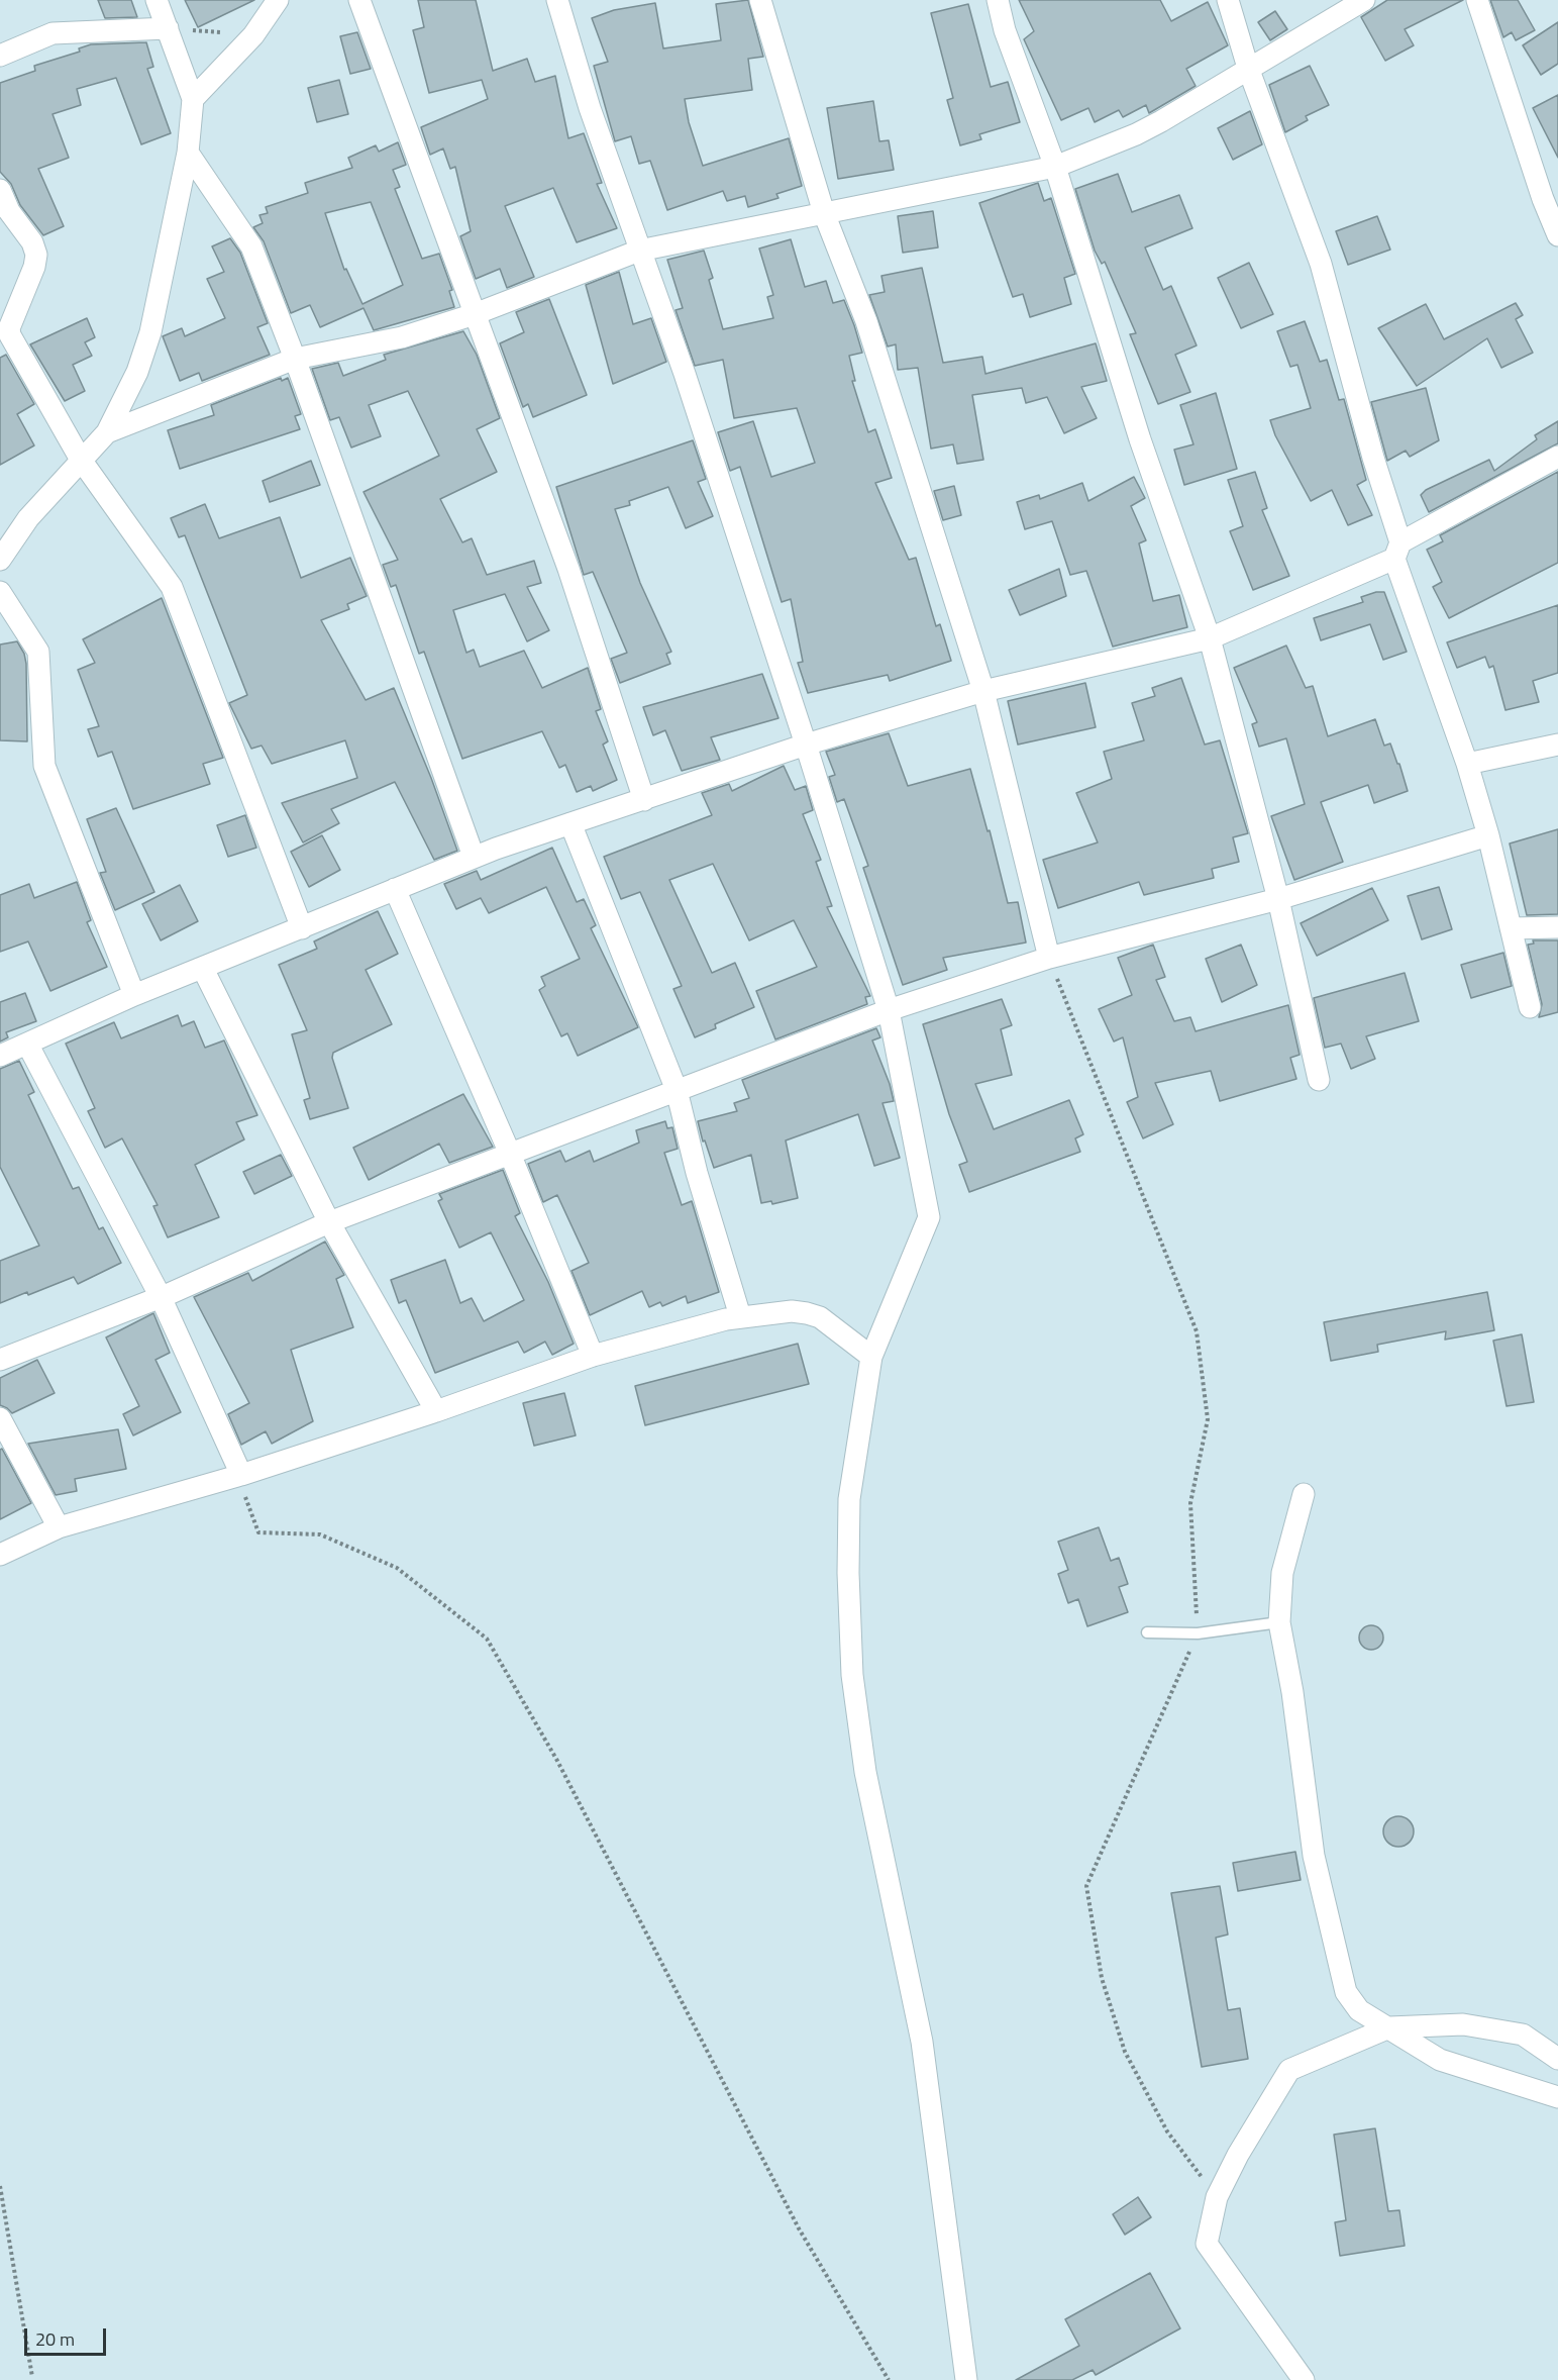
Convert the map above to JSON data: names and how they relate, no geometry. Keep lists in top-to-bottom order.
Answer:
{
  "scale_bar": "20 m"
}
